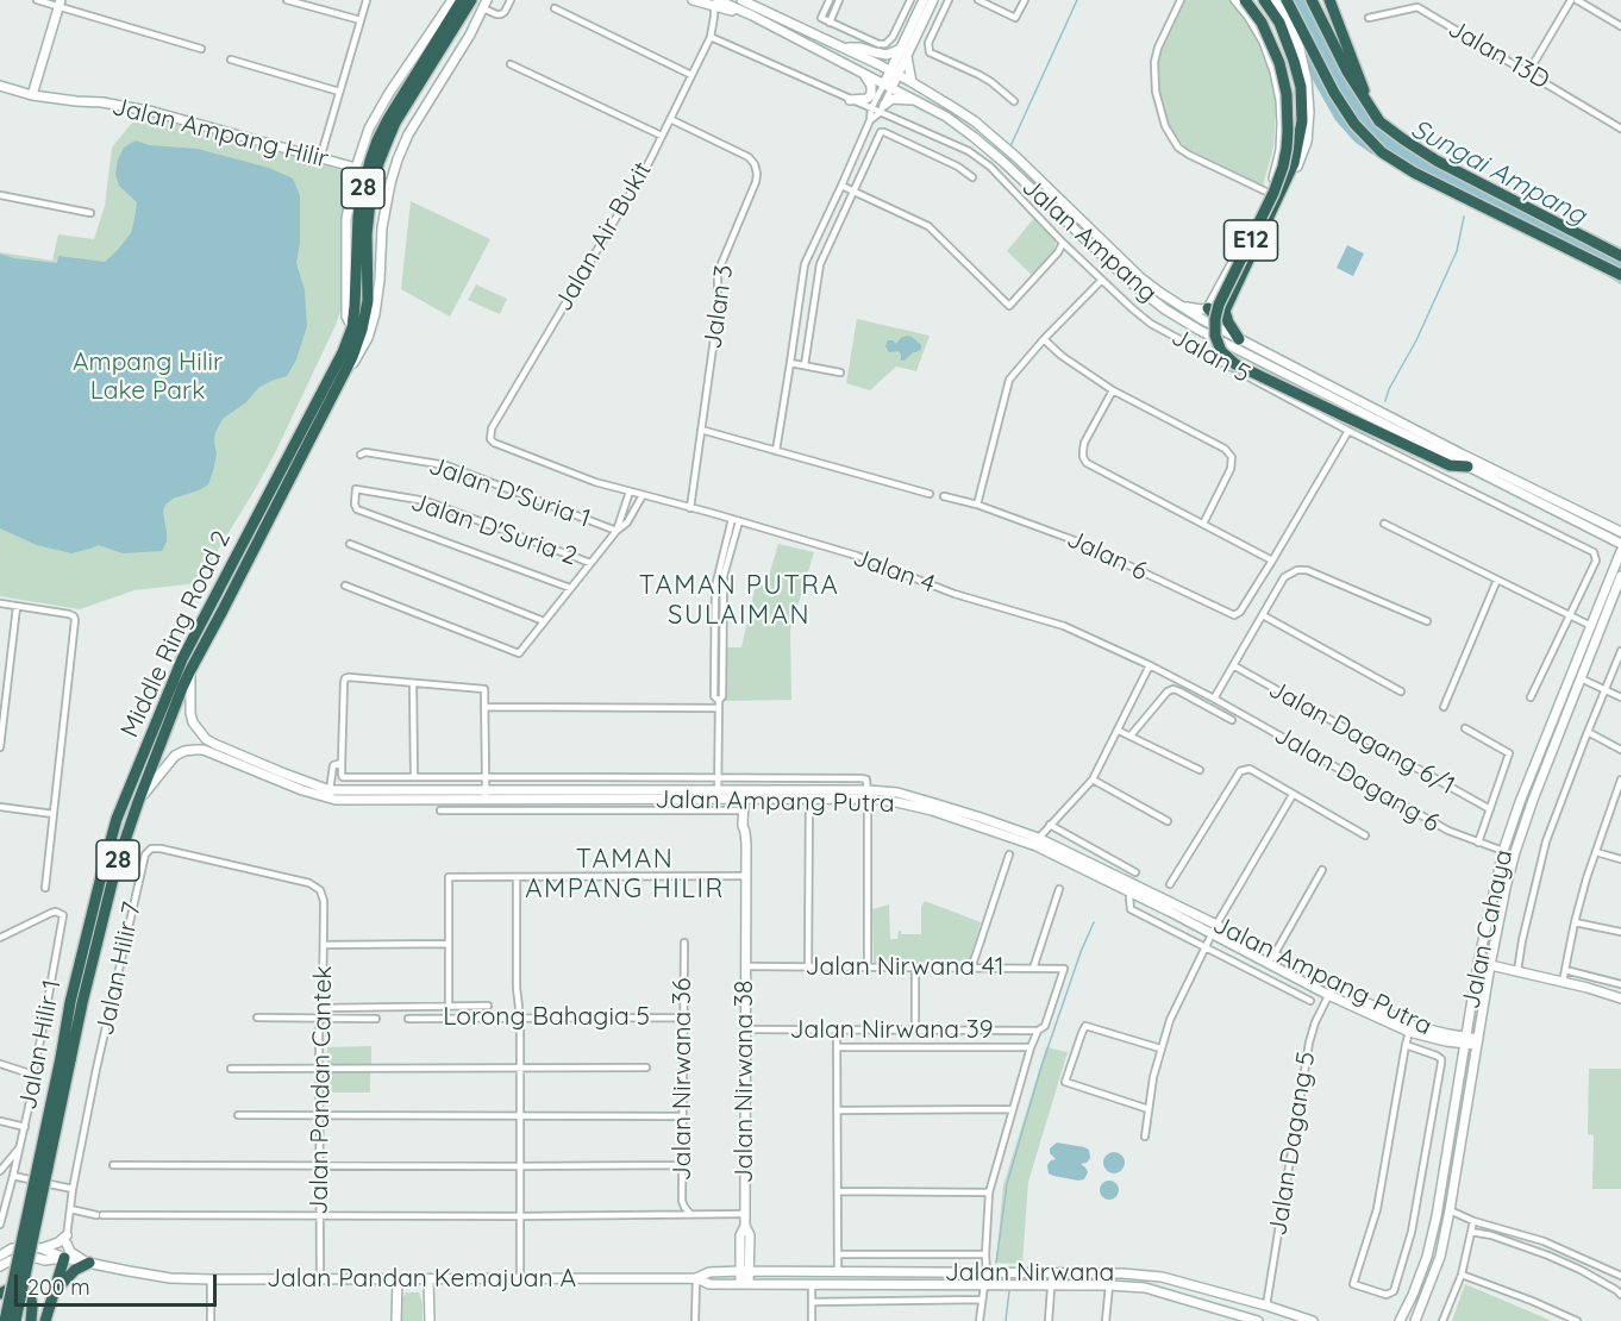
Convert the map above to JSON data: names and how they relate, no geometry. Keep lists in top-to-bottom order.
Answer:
{
  "streets": {
    "highway": ["28", "E12", "Middle Ring Road 2"],
    "street": [
      "Jalan 13D",
      "Jalan Ampang Hilir",
      "Jalan Air Bukit",
      "Jalan Ampang",
      "Jalan 3",
      "Jalan 5",
      "Jalan D'Suria 1",
      "Jalan D'Suria 2",
      "Jalan 6",
      "Jalan 4",
      "Jalan Dagang 6/1",
      "Jalan Dagang 6",
      "Jalan Ampang Putra",
      "Jalan Cahaya",
      "Jalan Nirwana 41",
      "Jalan Hilir 7",
      "Lorong Bahagia 5",
      "Jalan Nirwana 39",
      "Jalan Hilir 1",
      "Jalan Nirwana 36",
      "Jalan Nirwana 38",
      "Jalan Pandan Cantek",
      "Jalan Dagang 5",
      "Jalan Nirwana",
      "Jalan Pandan Kemajuan A"
    ]
  },
  "crossings": [
    ["Jalan Air Bukit", "Jalan Ampang"],
    ["Jalan Air Bukit", "Jalan 3"],
    ["Jalan Air Bukit", "Jalan 5"],
    ["Jalan Air Bukit", "Jalan 4"],
    ["Jalan Ampang", "E12"],
    ["Jalan 3", "Jalan 4"],
    ["Jalan 4", "Jalan Dagang 6"],
    ["Middle Ring Road 2", "Jalan Ampang Putra"],
    ["Jalan Dagang 6", "Jalan Cahaya"],
    ["Jalan Ampang Putra", "Jalan Cahaya"],
    ["Jalan Ampang Putra", "Jalan Dagang 5"],
    ["Jalan Nirwana 41", "Jalan Nirwana 39"],
    ["Jalan Nirwana 41", "Jalan Nirwana 38"],
    ["Jalan Hilir 7", "Jalan Pandan Cantek"],
    ["Jalan Hilir 7", "Jalan Pandan Kemajuan A"],
    ["Lorong Bahagia 5", "Jalan Nirwana 36"],
    ["Jalan Nirwana 39", "Jalan Nirwana 38"],
    ["Jalan Nirwana 38", "Jalan Nirwana"],
    ["Jalan Nirwana 38", "Jalan Pandan Kemajuan A"],
    ["Jalan Pandan Cantek", "Jalan Pandan Kemajuan A"],
    ["Jalan Dagang 5", "Jalan Nirwana"],
    ["Jalan Nirwana", "Jalan Pandan Kemajuan A"]
  ],
  "districts": ["TAMAN PUTRA SULAIMAN", "TAMAN AMPANG HILIR"],
  "water": ["Sungai Ampang"],
  "parks": ["Ampang Hilir Lake Park"],
  "scale_bar": "200 m"
}
